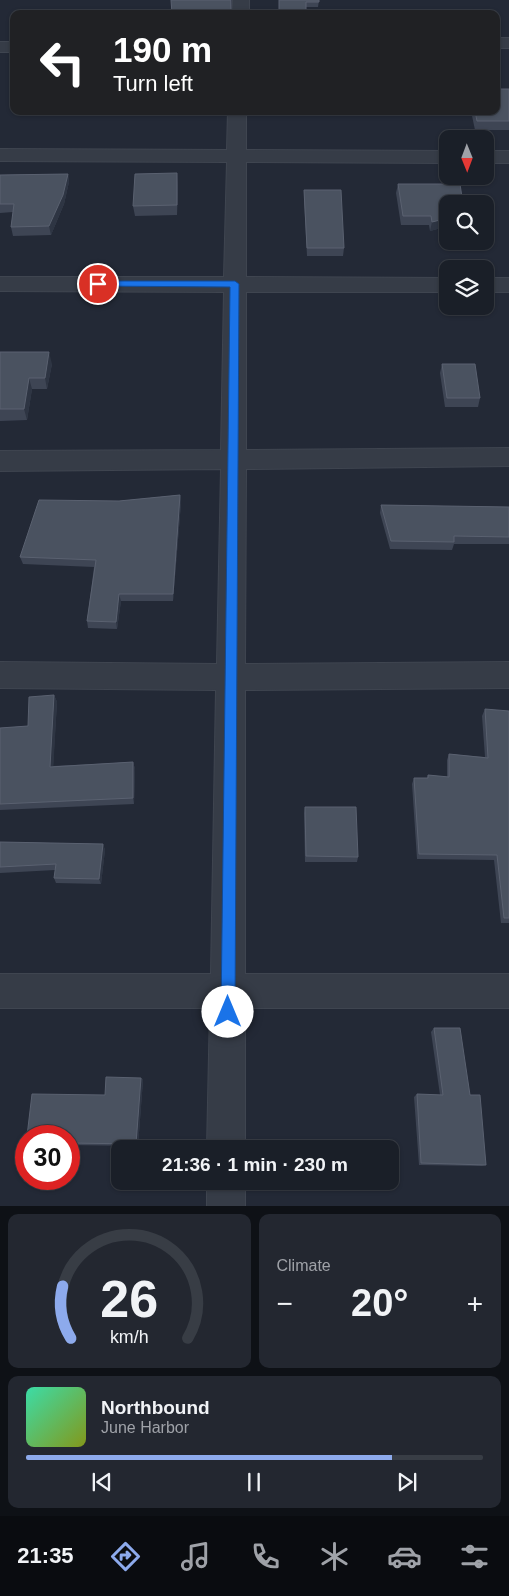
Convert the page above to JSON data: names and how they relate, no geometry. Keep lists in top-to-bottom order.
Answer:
{
  "north": "bottom",
  "page": {
    "turn": ["190 m", "Turn left"],
    "limit": "30",
    "trip": "21:36 · 1 min · 230 m",
    "tile": "Climate",
    "heat": ["−", "20°", "+"],
    "song": ["Northbound", "June Harbor"],
    "tabs": "21:35",
    "gauge": ["26", "km/h"]
  }
}
